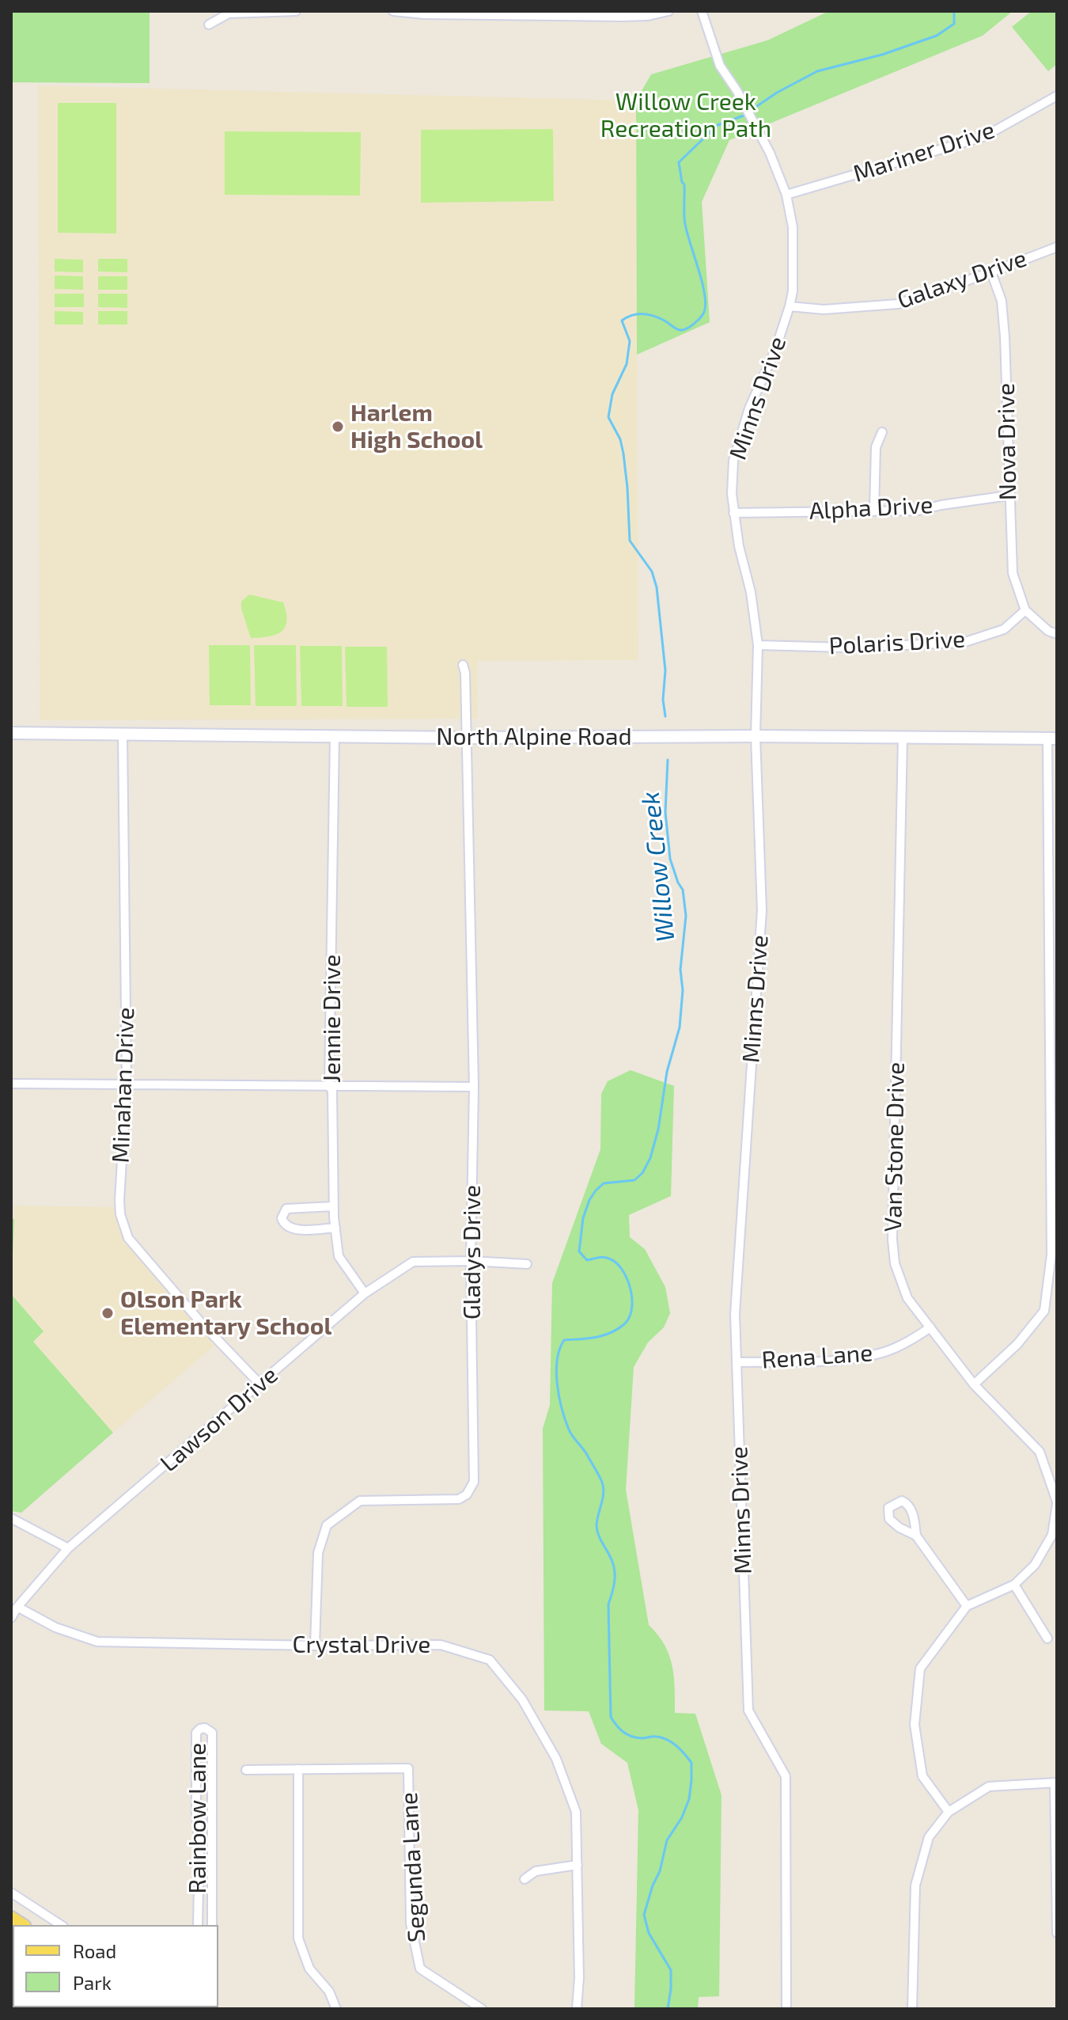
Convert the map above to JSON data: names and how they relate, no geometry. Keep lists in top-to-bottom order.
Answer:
{
  "streets": {
    "main road": ["North Alpine Road"],
    "street": [
      "Mariner Drive",
      "Galaxy Drive",
      "Minns Drive",
      "Nova Drive",
      "Alpha Drive",
      "Polaris Drive",
      "Jennie Drive",
      "Minahan Drive",
      "Van Stone Drive",
      "Gladys Drive",
      "Rena Lane",
      "Lawson Drive",
      "Crystal Drive",
      "Rainbow Lane",
      "Segunda Lane"
    ]
  },
  "crossings": [
    ["Mariner Drive", "Minns Drive"],
    ["Galaxy Drive", "Minns Drive"],
    ["Galaxy Drive", "Nova Drive"],
    ["Minns Drive", "Alpha Drive"],
    ["Minns Drive", "Polaris Drive"],
    ["Minns Drive", "North Alpine Road"],
    ["Minns Drive", "Rena Lane"],
    ["Nova Drive", "Alpha Drive"],
    ["Nova Drive", "Polaris Drive"],
    ["North Alpine Road", "Jennie Drive"],
    ["North Alpine Road", "Minahan Drive"],
    ["North Alpine Road", "Van Stone Drive"],
    ["North Alpine Road", "Gladys Drive"],
    ["Jennie Drive", "Lawson Drive"],
    ["Minahan Drive", "Lawson Drive"],
    ["Van Stone Drive", "Rena Lane"],
    ["Gladys Drive", "Lawson Drive"],
    ["Gladys Drive", "Crystal Drive"],
    ["Lawson Drive", "Crystal Drive"]
  ],
  "water": ["Willow Creek"],
  "parks": ["Willow Creek Recreation Path"],
  "places": ["Harlem High School", "Olson Park Elementary School"],
  "legend": ["Road", "Park"]
}
